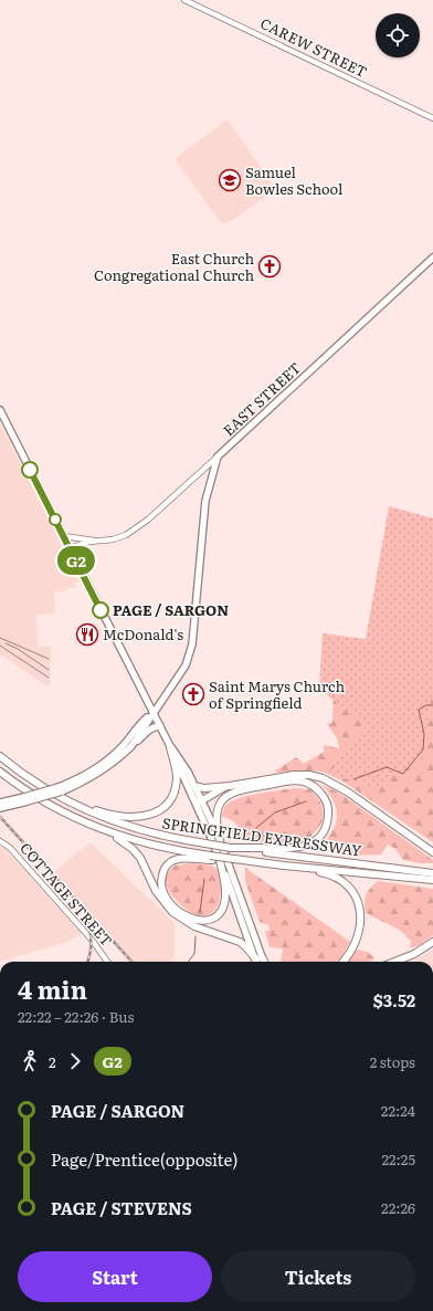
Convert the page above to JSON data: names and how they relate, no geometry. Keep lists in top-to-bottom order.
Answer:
{
  "streets": {
    "highway": ["SPRINGFIELD EXPRESSWAY"],
    "main road": ["CAREW STREET", "EAST STREET", "COTTAGE STREET"]
  },
  "places": {
    "school or university": ["Samuel Bowles School"],
    "church": ["East Church Congregational Church", "Saint Marys Church of Springfield"],
    "other": ["PAGE / SARGON"],
    "restaurant": ["McDonald's"]
  },
  "lines": ["bus line G2"],
  "page": {
    "on_map": "G2",
    "heading": ["4 min", "22:22 – 22:26 · Bus", "$3.52"],
    "legs": ["2", "G2", "2 stops"],
    "list": [
      {
        "name": "PAGE / SARGON",
        "value": "22:24"
      },
      {
        "name": "Page/Prentice(opposite)",
        "value": "22:25"
      },
      {
        "name": "PAGE / STEVENS",
        "value": "22:26"
      }
    ],
    "buttons": ["Start", "Tickets"]
  }
}
